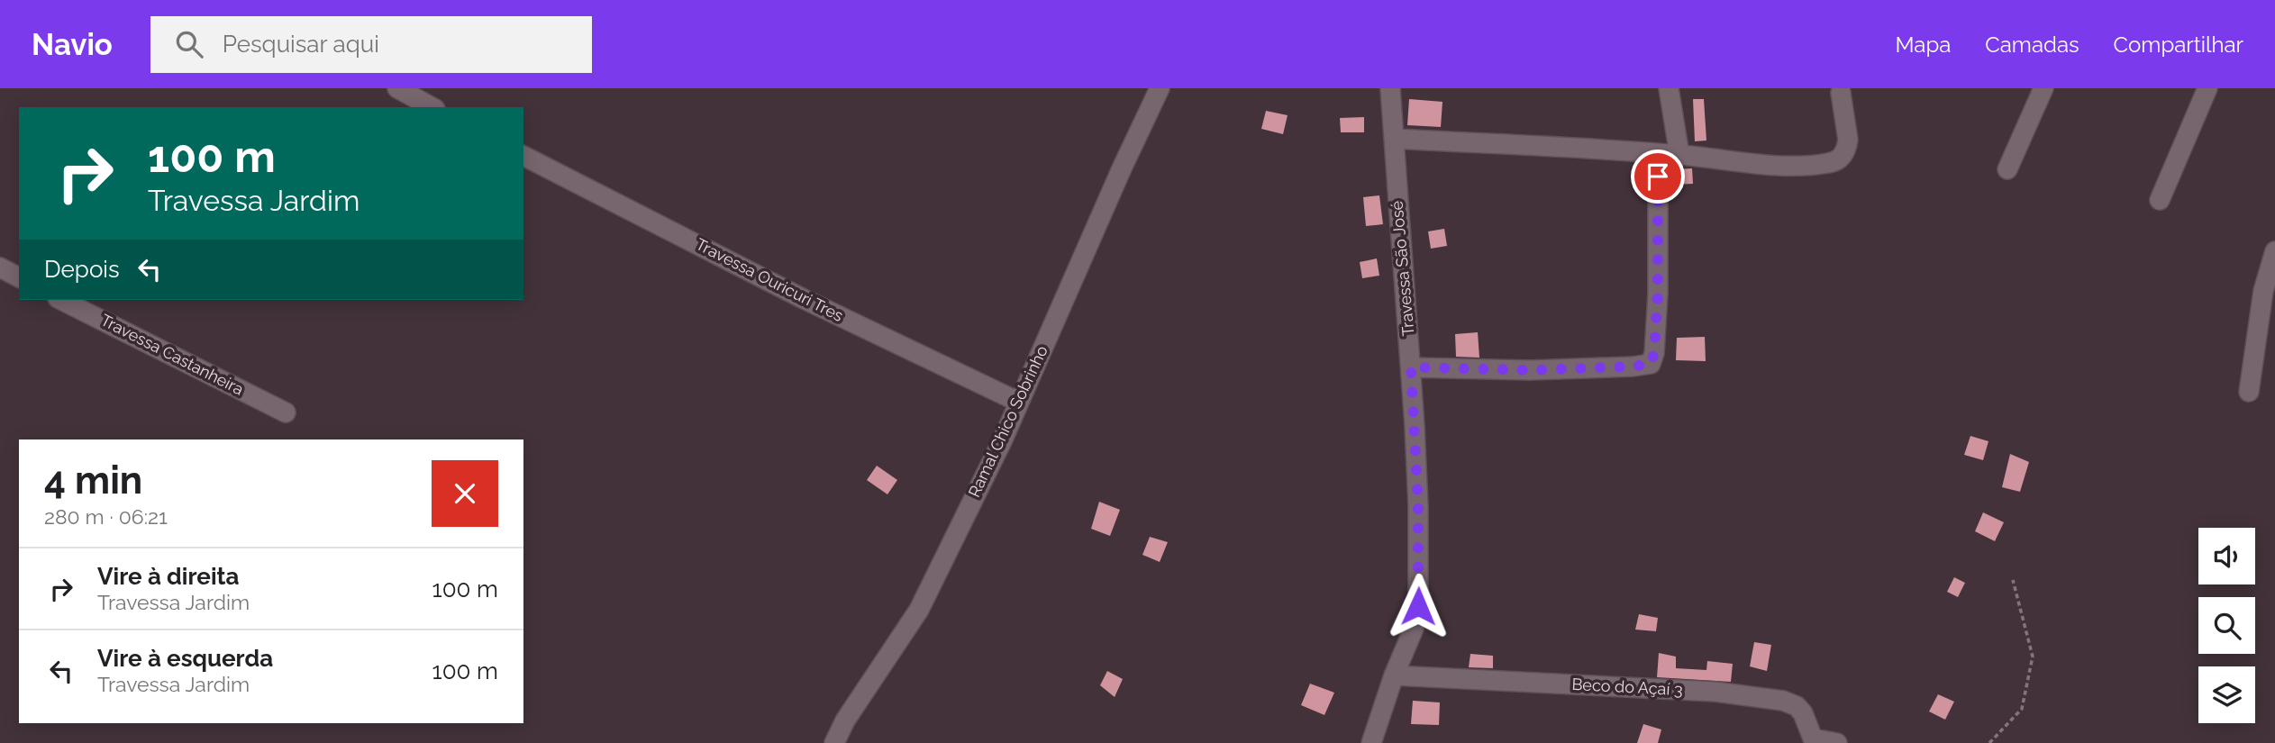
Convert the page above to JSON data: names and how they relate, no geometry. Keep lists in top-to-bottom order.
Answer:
{
  "streets": {
    "street": [
      "Travessa São José",
      "Travessa Ouricuri Tres",
      "Travessa Castanheira",
      "Ramal Chico Sobrinho",
      "Beco do Açaí 3"
    ]
  },
  "crossings": [
    ["Travessa São José", "Beco do Açaí 3"],
    ["Travessa Ouricuri Tres", "Ramal Chico Sobrinho"]
  ],
  "page": {
    "header": "Navio",
    "search": "Pesquisar aqui",
    "nav": ["Mapa", "Camadas", "Compartilhar"],
    "turn": ["100 m", "Travessa Jardim"],
    "then": "Depois",
    "heading": ["4 min", "280 m · 06:21"],
    "list": [
      {
        "name": "Vire à direita",
        "note": "Travessa Jardim",
        "value": "100 m"
      },
      {
        "name": "Vire à esquerda",
        "note": "Travessa Jardim",
        "value": "100 m"
      }
    ]
  }
}
